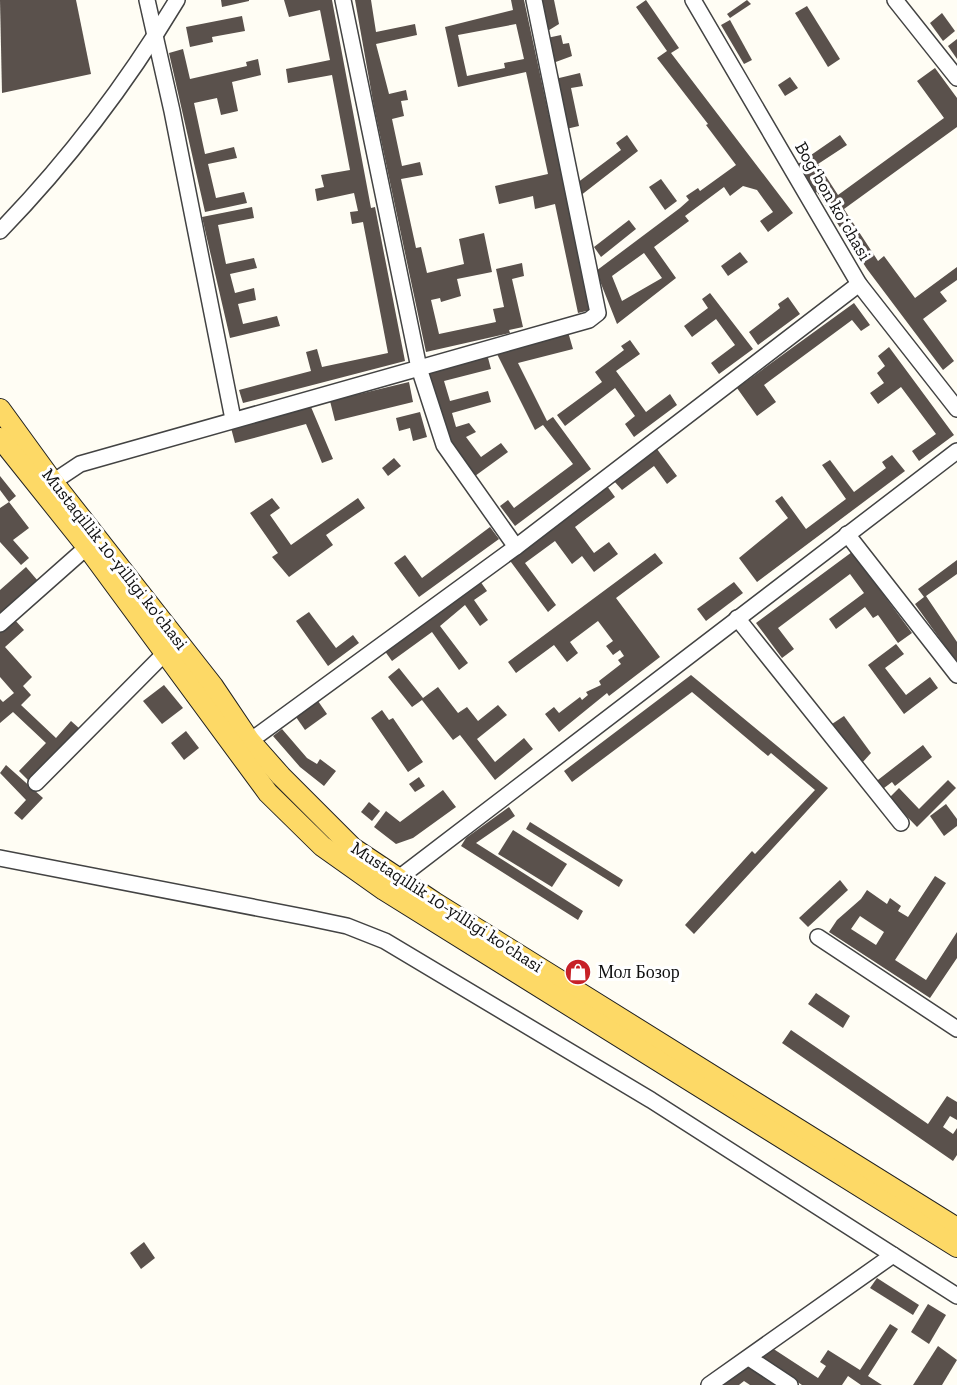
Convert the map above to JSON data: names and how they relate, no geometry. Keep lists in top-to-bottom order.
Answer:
{
  "streets": {
    "main road": ["Mustaqillik 10-yilligi ko'chasi"],
    "street": ["Bogʻbon koʻchasi"]
  },
  "places": {
    "shop": ["Мол Бозор"]
  }
}
